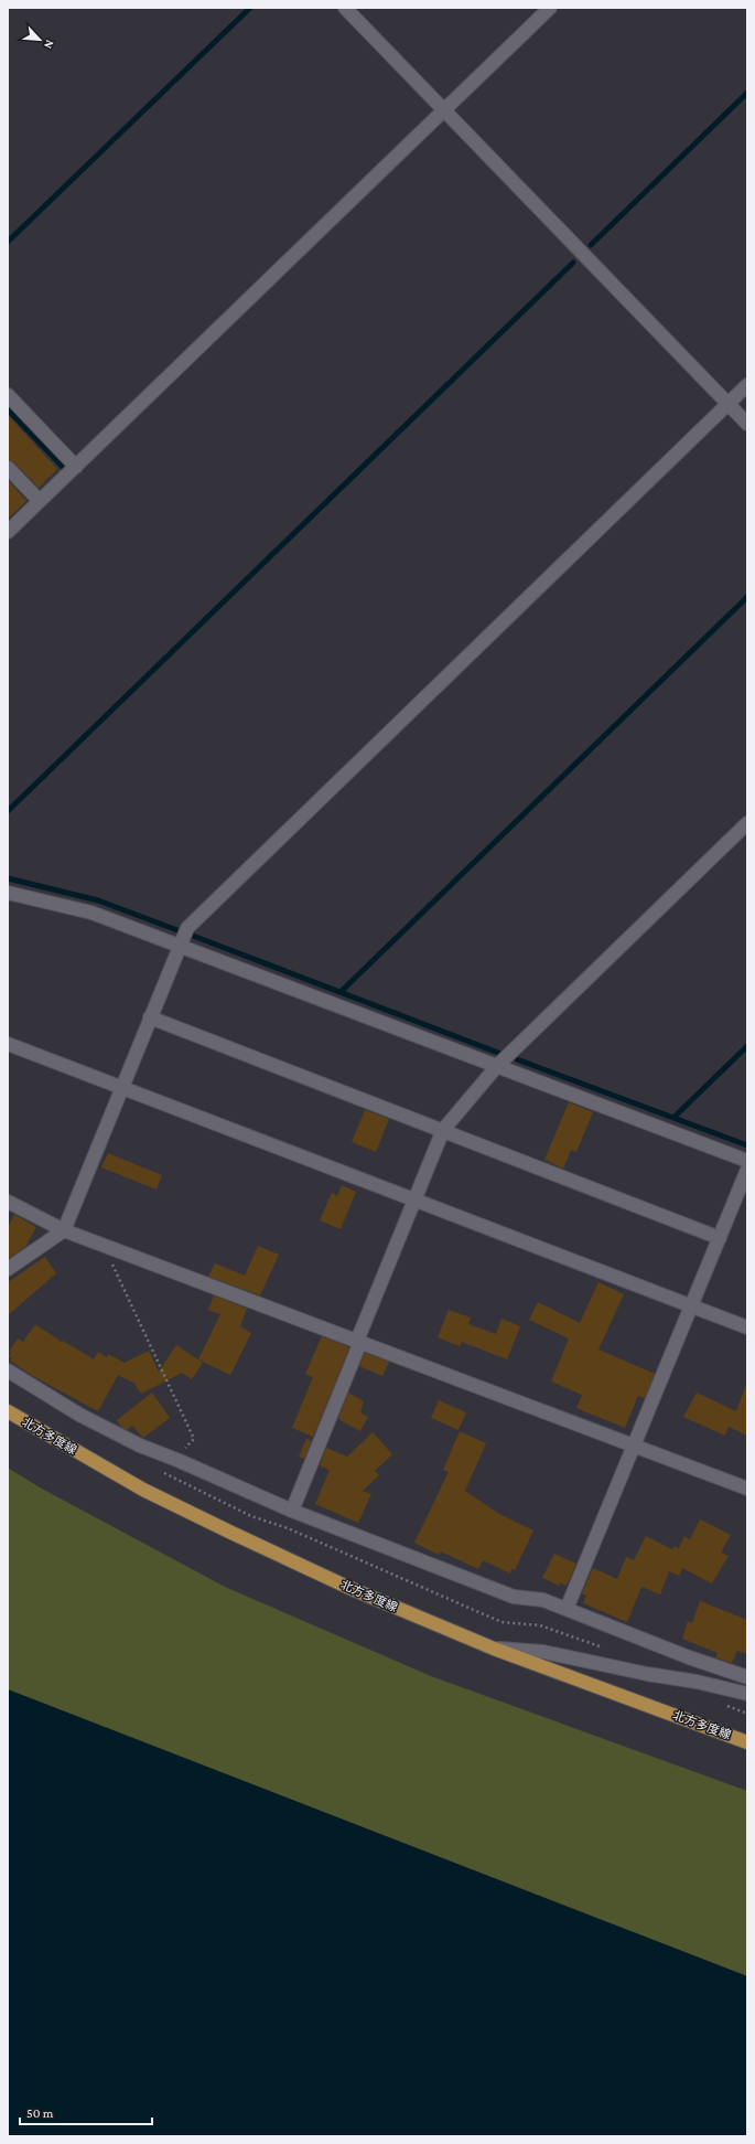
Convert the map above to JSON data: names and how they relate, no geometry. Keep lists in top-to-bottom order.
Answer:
{
  "streets": {
    "main road": ["北方多度線"]
  },
  "scale_bar": "50 m",
  "north": "bottom right"
}
